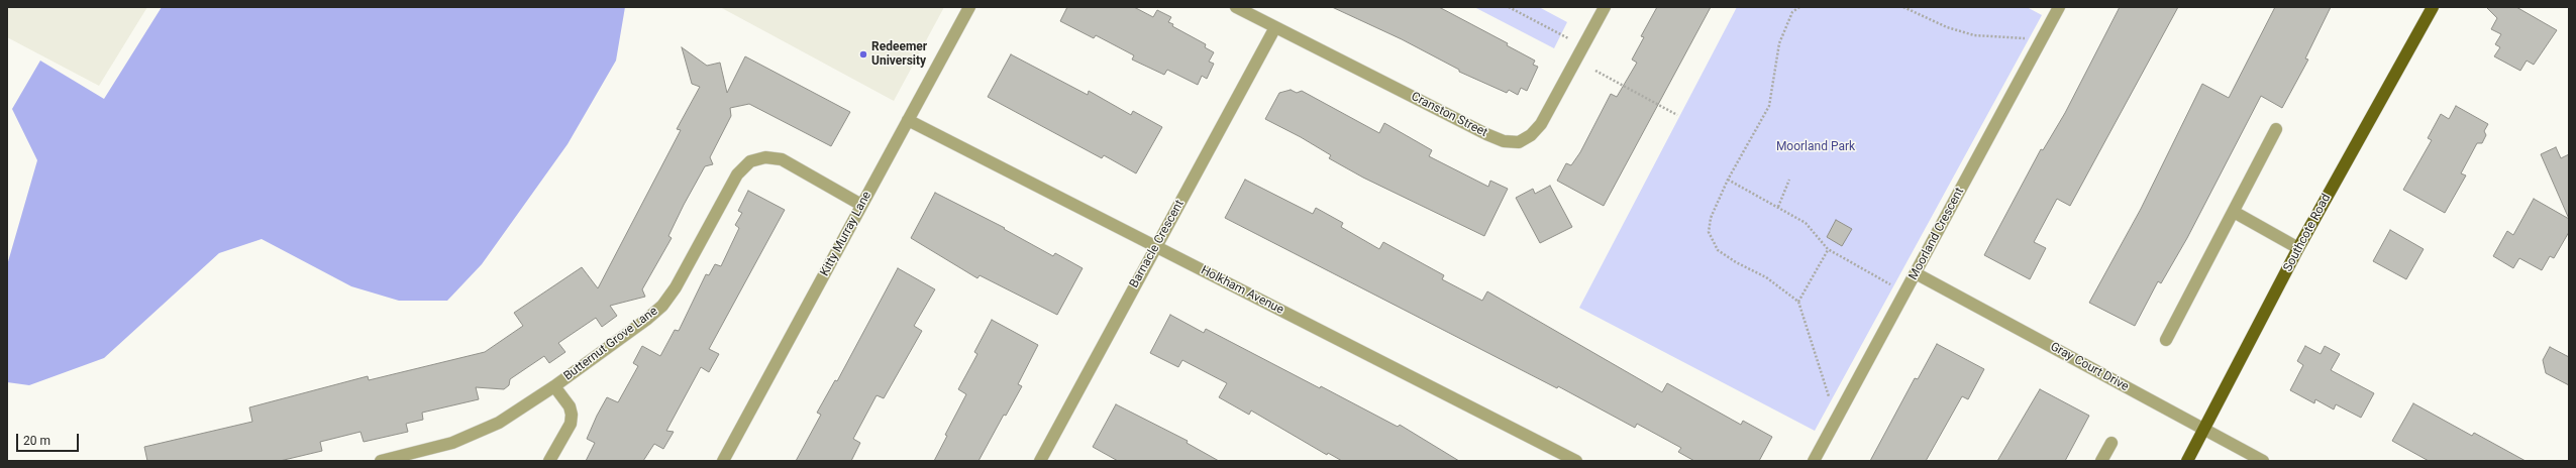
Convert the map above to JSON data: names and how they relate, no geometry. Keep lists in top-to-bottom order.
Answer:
{
  "streets": {
    "main road": ["Southcote Road"],
    "street": [
      "Cranston Street",
      "Kitty Murray Lane",
      "Moorland Crescent",
      "Barnacle Crescent",
      "Holkham Avenue",
      "Butternut Grove Lane",
      "Gray Court Drive"
    ]
  },
  "crossings": [
    ["Cranston Street", "Barnacle Crescent"],
    ["Southcote Road", "Gray Court Drive"],
    ["Kitty Murray Lane", "Holkham Avenue"],
    ["Kitty Murray Lane", "Butternut Grove Lane"],
    ["Moorland Crescent", "Gray Court Drive"],
    ["Barnacle Crescent", "Holkham Avenue"]
  ],
  "parks": ["Moorland Park"],
  "places": ["Redeemer University"],
  "scale_bar": "20 m"
}
